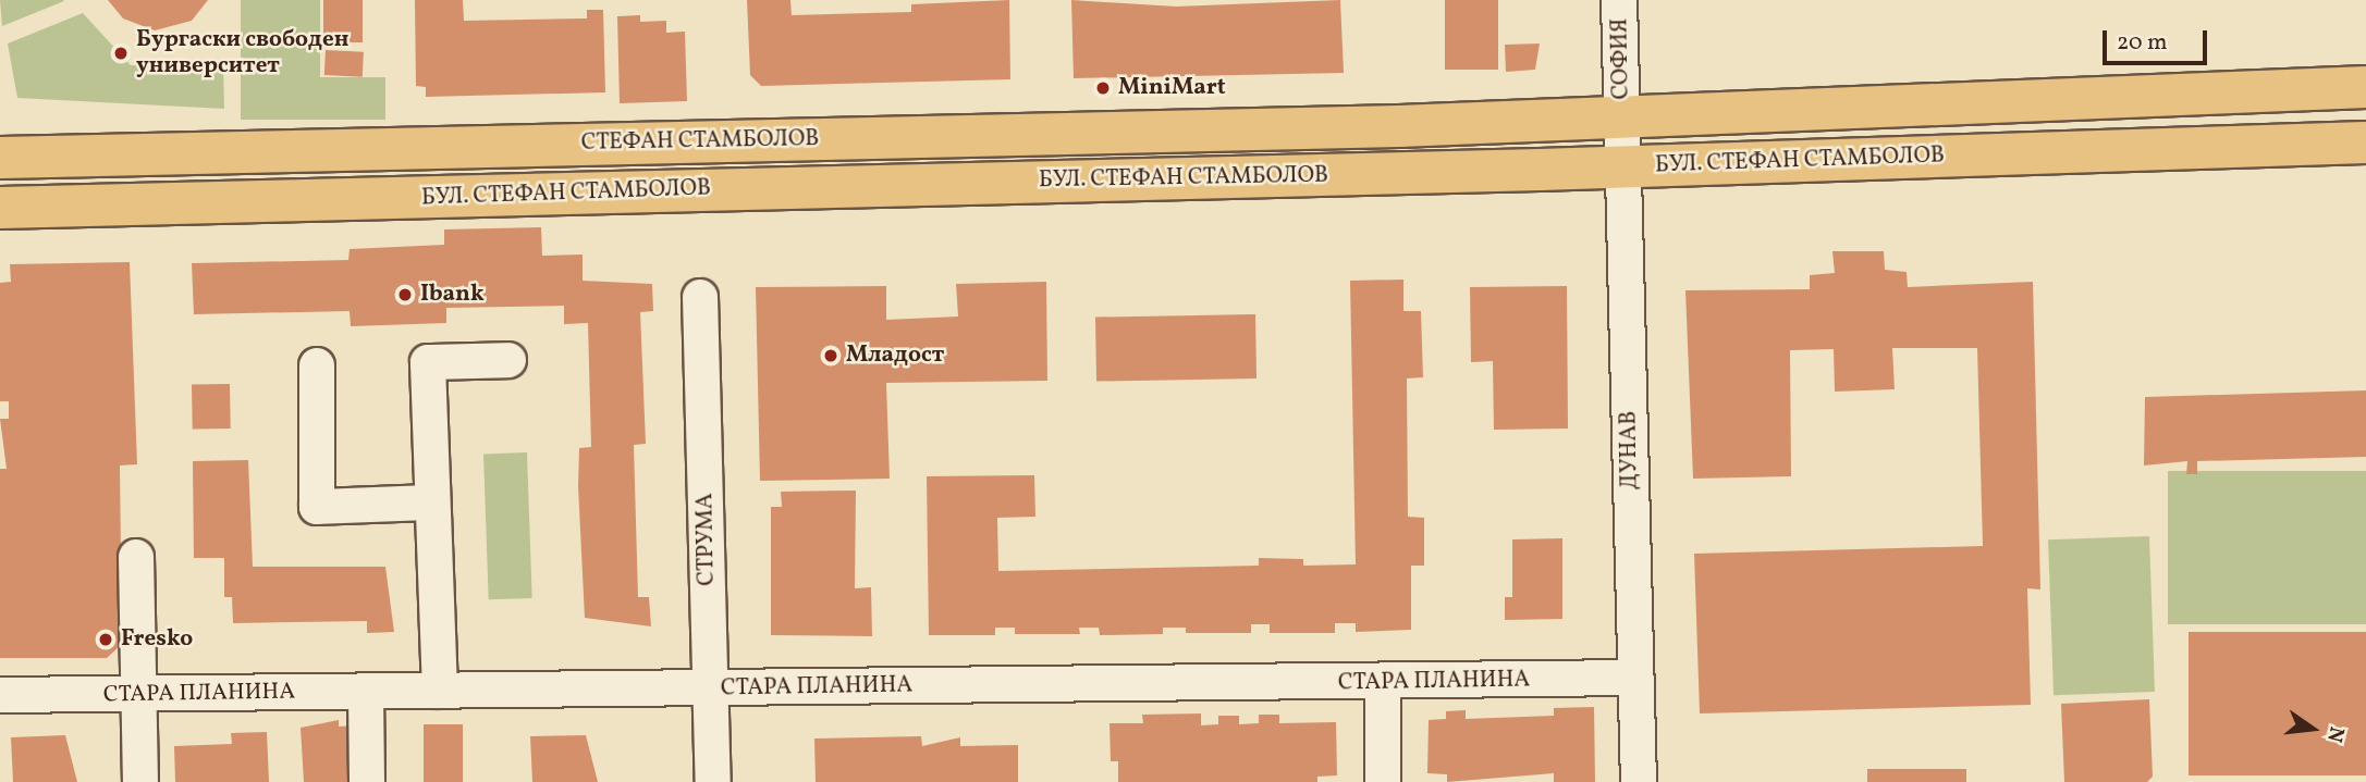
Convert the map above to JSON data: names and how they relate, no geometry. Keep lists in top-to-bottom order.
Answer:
{
  "streets": {
    "main road": ["СТЕФАН СТАМБОЛОВ", "БУЛ. СТЕФАН СТАМБОЛОВ"],
    "street": [
      "СОФИЯ",
      "ДУНАВ",
      "СТРУМА",
      "СТАРА ПЛАНИНА"
    ]
  },
  "crossings": [
    ["СОФИЯ", "СТЕФАН СТАМБОЛОВ"],
    ["СОФИЯ", "ДУНАВ"],
    ["СТЕФАН СТАМБОЛОВ", "ДУНАВ"],
    ["БУЛ. СТЕФАН СТАМБОЛОВ", "ДУНАВ"],
    ["ДУНАВ", "СТАРА ПЛАНИНА"],
    ["СТРУМА", "СТАРА ПЛАНИНА"]
  ],
  "places": [
    "Бургаски свободен университет",
    "MiniMart",
    "Ibank",
    "Младост",
    "Fresko"
  ],
  "scale_bar": "20 m",
  "north": "right"
}
